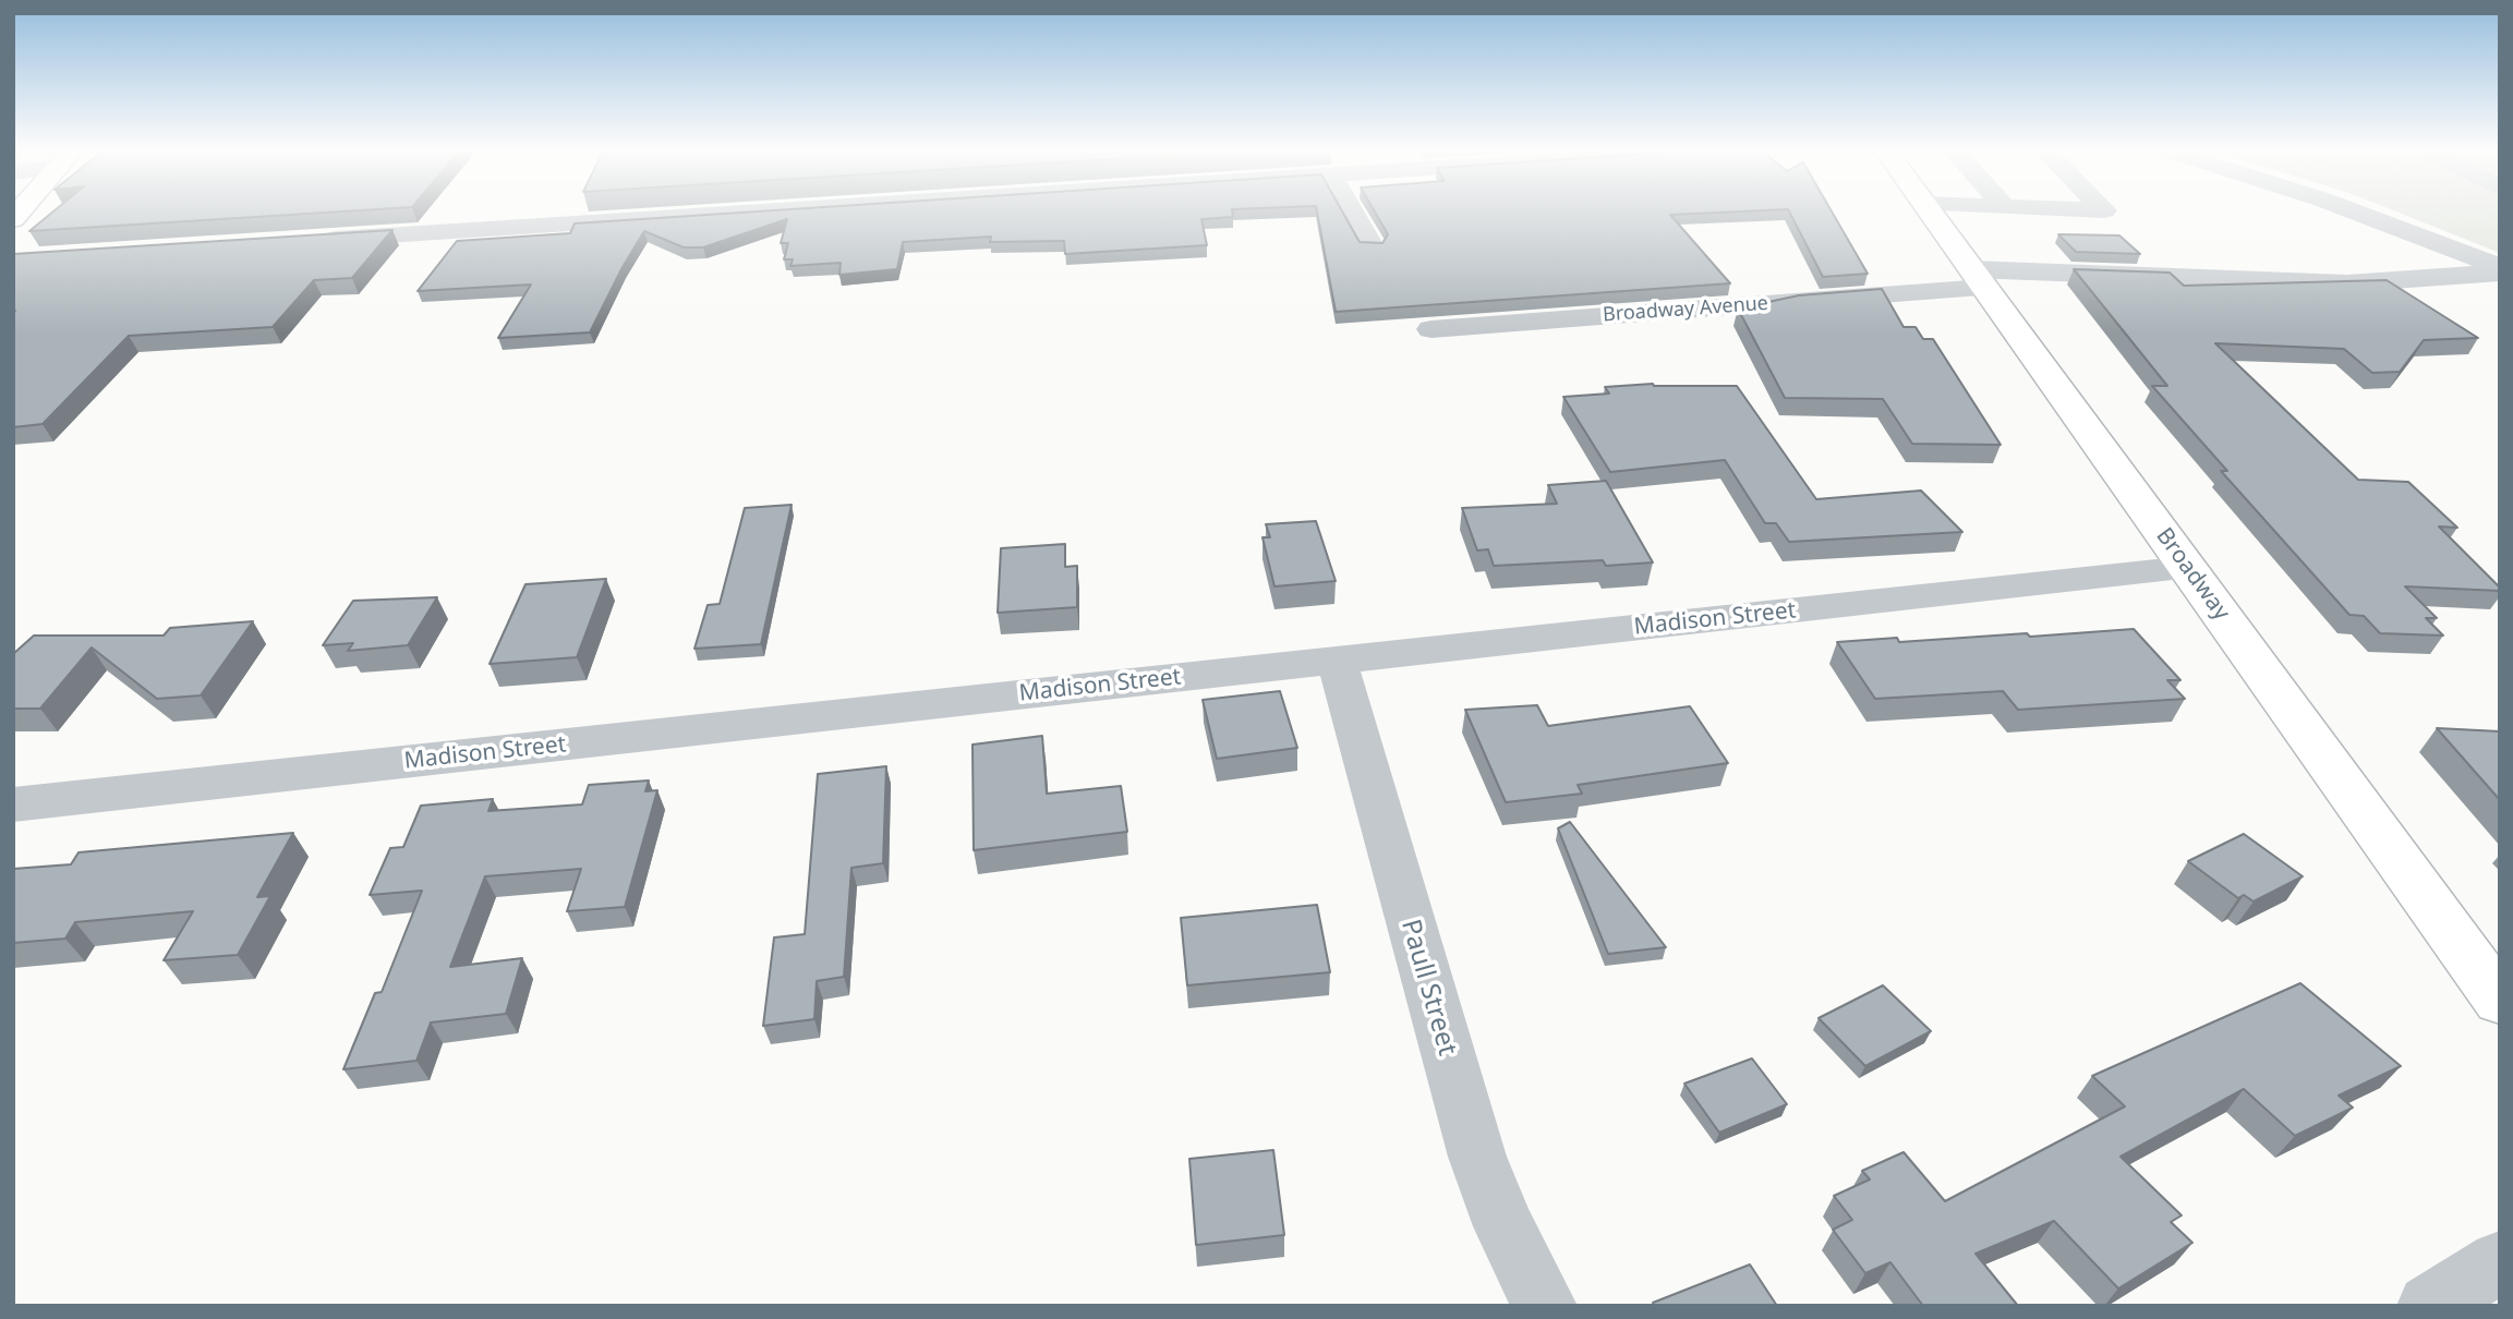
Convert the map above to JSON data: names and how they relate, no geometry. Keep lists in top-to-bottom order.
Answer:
{
  "streets": {
    "main road": ["Broadway"],
    "street": ["Broadway Avenue", "Madison Street", "Paull Street"]
  },
  "crossings": [
    ["Broadway Avenue", "Broadway"],
    ["Broadway", "Madison Street"],
    ["Madison Street", "Paull Street"]
  ]
}
